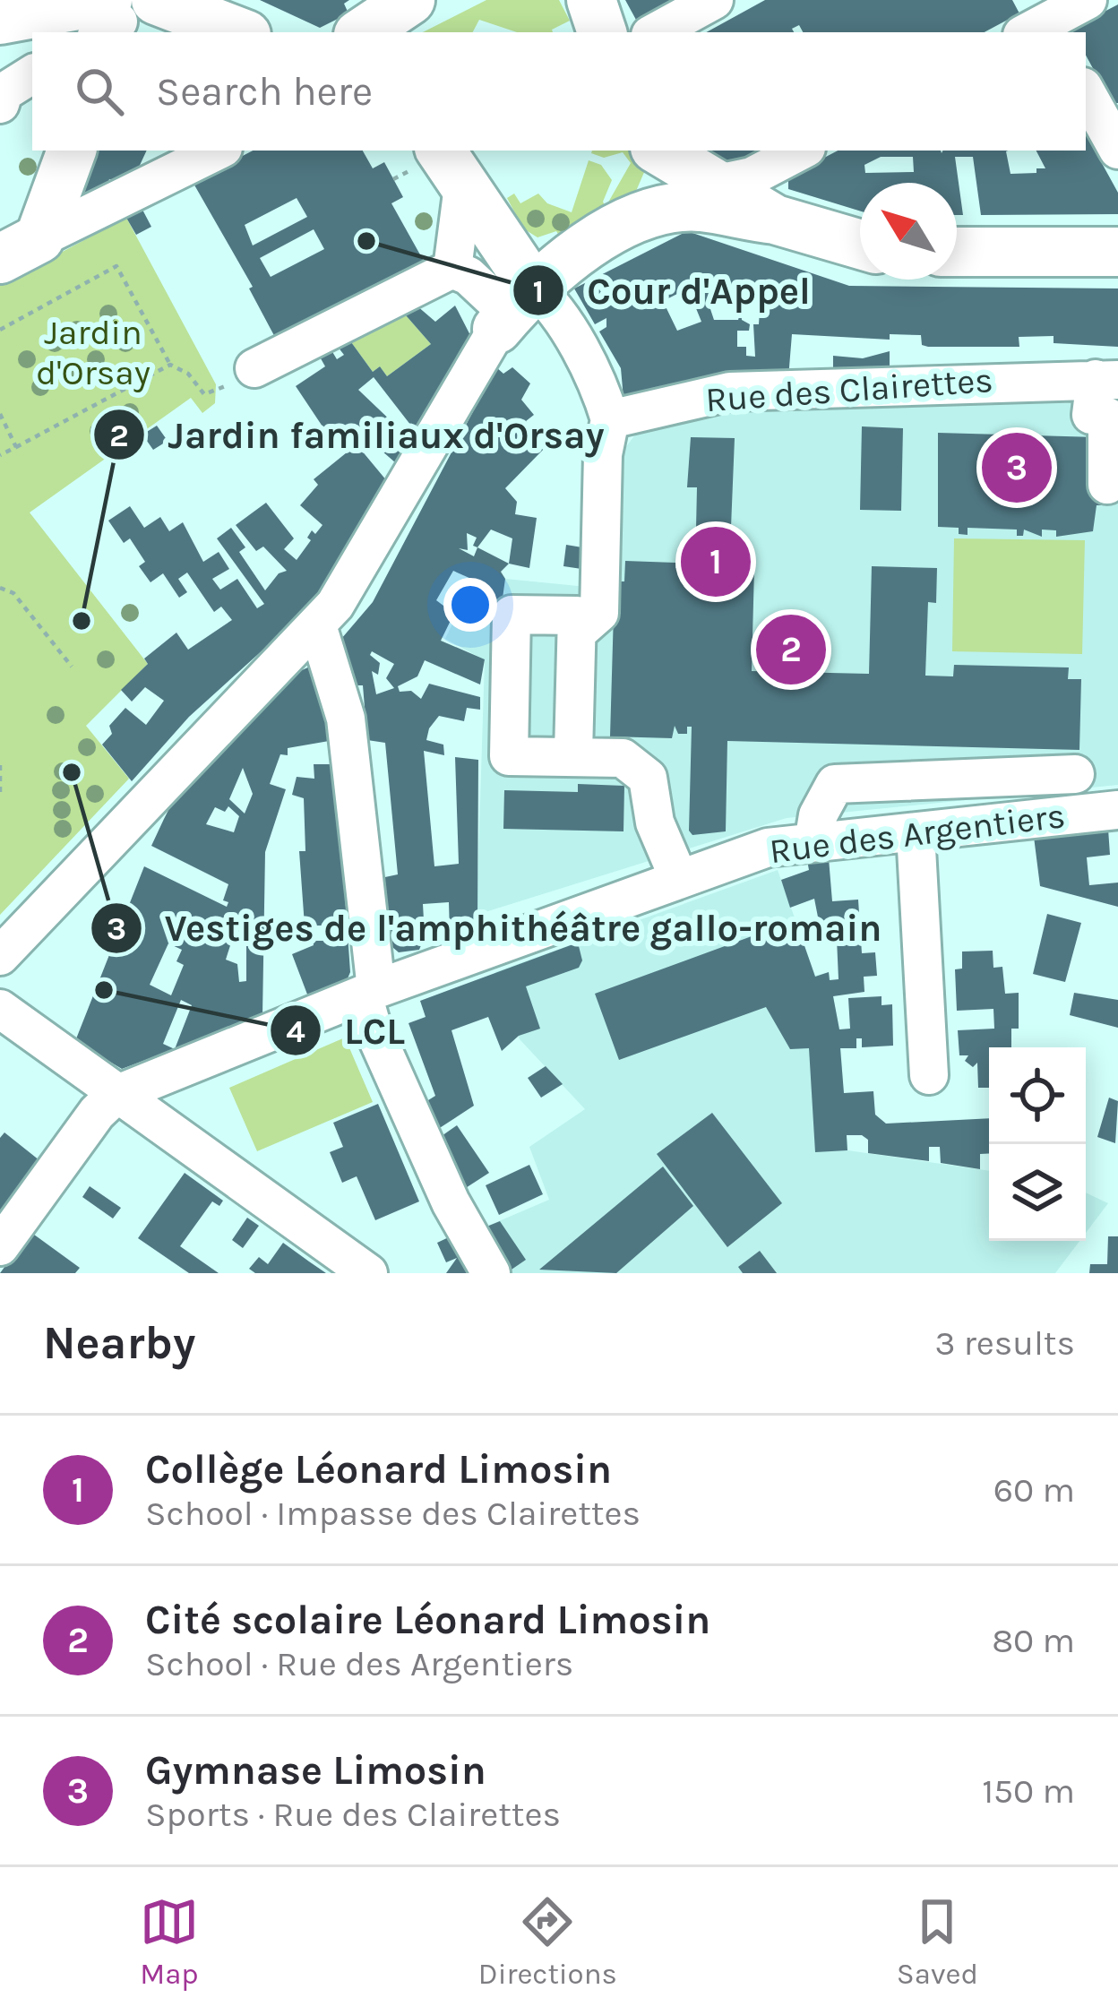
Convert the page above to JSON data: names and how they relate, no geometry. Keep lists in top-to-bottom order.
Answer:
{
  "streets": {
    "street": ["Rue des Clairettes", "Rue des Argentiers"]
  },
  "parks": ["Jardin d'Orsay"],
  "places": [
    "Cour d'Appel",
    "Jardin familiaux d'Orsay",
    "Vestiges de l'amphithéâtre gallo-romain",
    "LCL"
  ],
  "north": "top left",
  "page": {
    "search": "Search here",
    "pins": ["3", "1", "2"],
    "heading": ["Nearby", "3 results"],
    "list": [
      {
        "mark": "1",
        "name": "Collège Léonard Limosin",
        "note": "School · Impasse des Clairettes",
        "value": "60 m"
      },
      {
        "mark": "2",
        "name": "Cité scolaire Léonard Limosin",
        "note": "School · Rue des Argentiers",
        "value": "80 m"
      },
      {
        "mark": "3",
        "name": "Gymnase Limosin",
        "note": "Sports · Rue des Clairettes",
        "value": "150 m"
      }
    ],
    "nav": ["Map", "Directions", "Saved"]
  }
}
